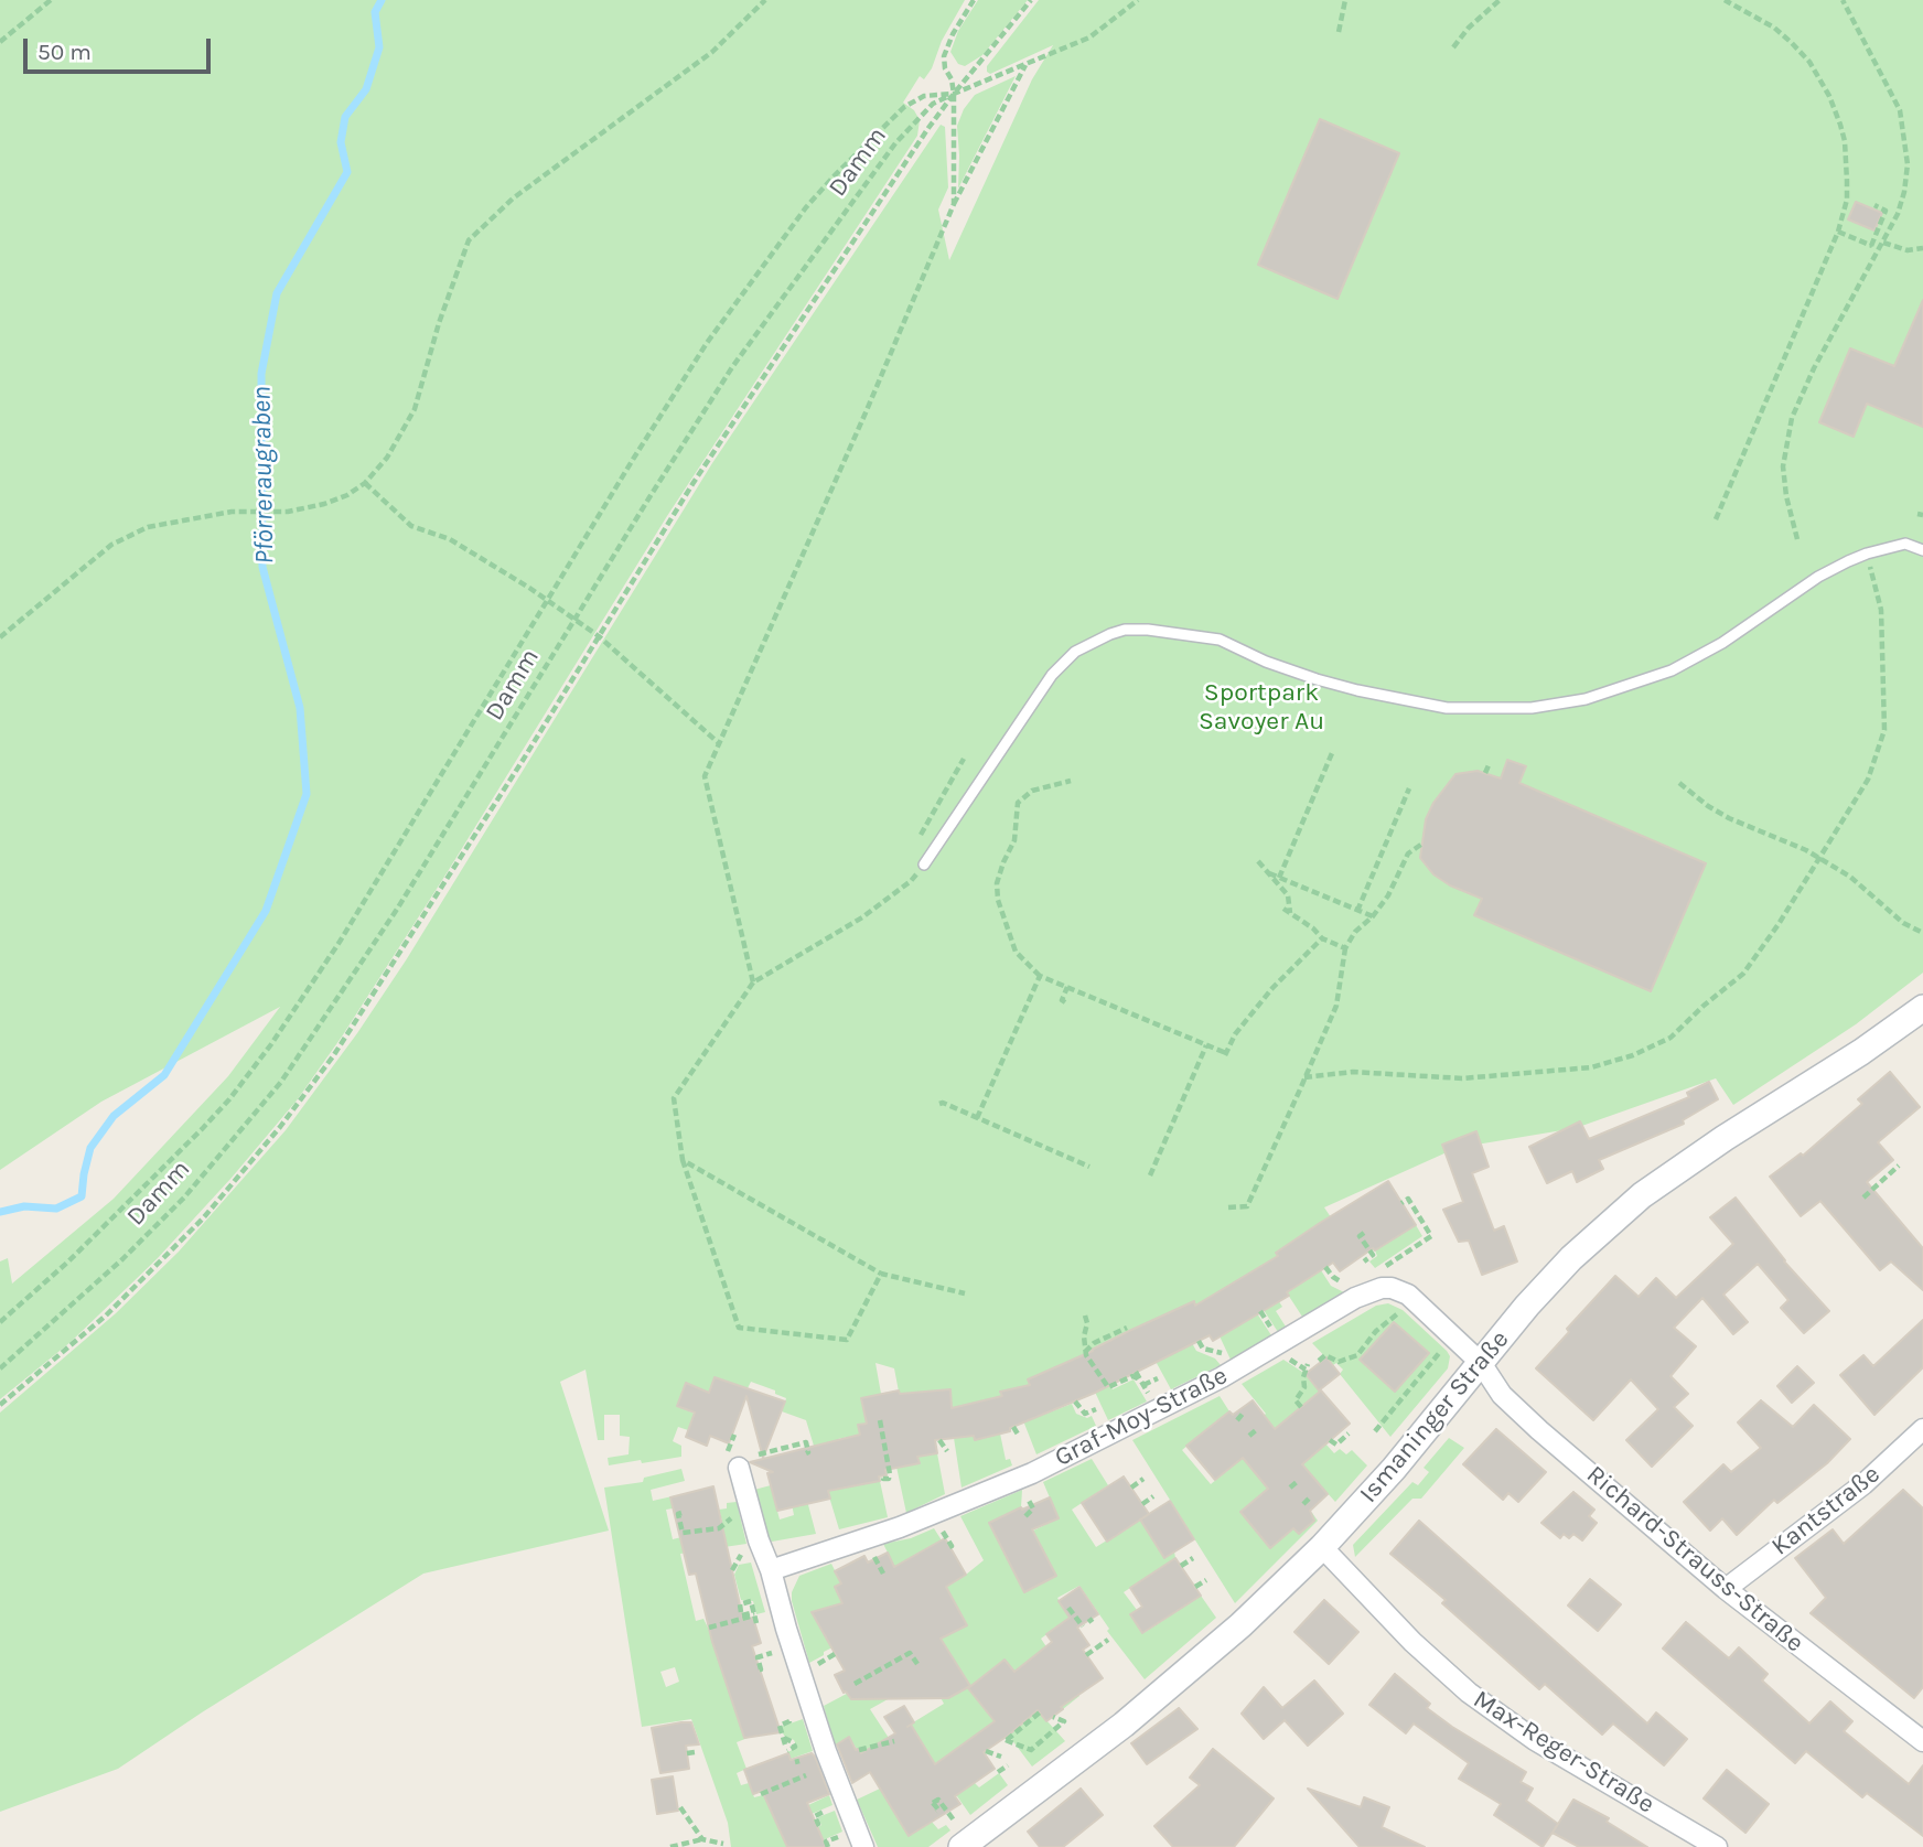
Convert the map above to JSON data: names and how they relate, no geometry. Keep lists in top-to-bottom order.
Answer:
{
  "streets": {
    "street": [
      "Graf-Moy-Straße",
      "Ismaninger Straße",
      "Kantstraße",
      "Richard-Strauss-Straße",
      "Max-Reger-Straße"
    ],
    "path": ["Damm"]
  },
  "crossings": [
    ["Graf-Moy-Straße", "Ismaninger Straße"],
    ["Graf-Moy-Straße", "Richard-Strauss-Straße"],
    ["Ismaninger Straße", "Richard-Strauss-Straße"],
    ["Ismaninger Straße", "Max-Reger-Straße"],
    ["Kantstraße", "Richard-Strauss-Straße"]
  ],
  "water": ["Pförreraugraben"],
  "parks": ["Sportpark Savoyer Au"],
  "scale_bar": "50 m"
}
